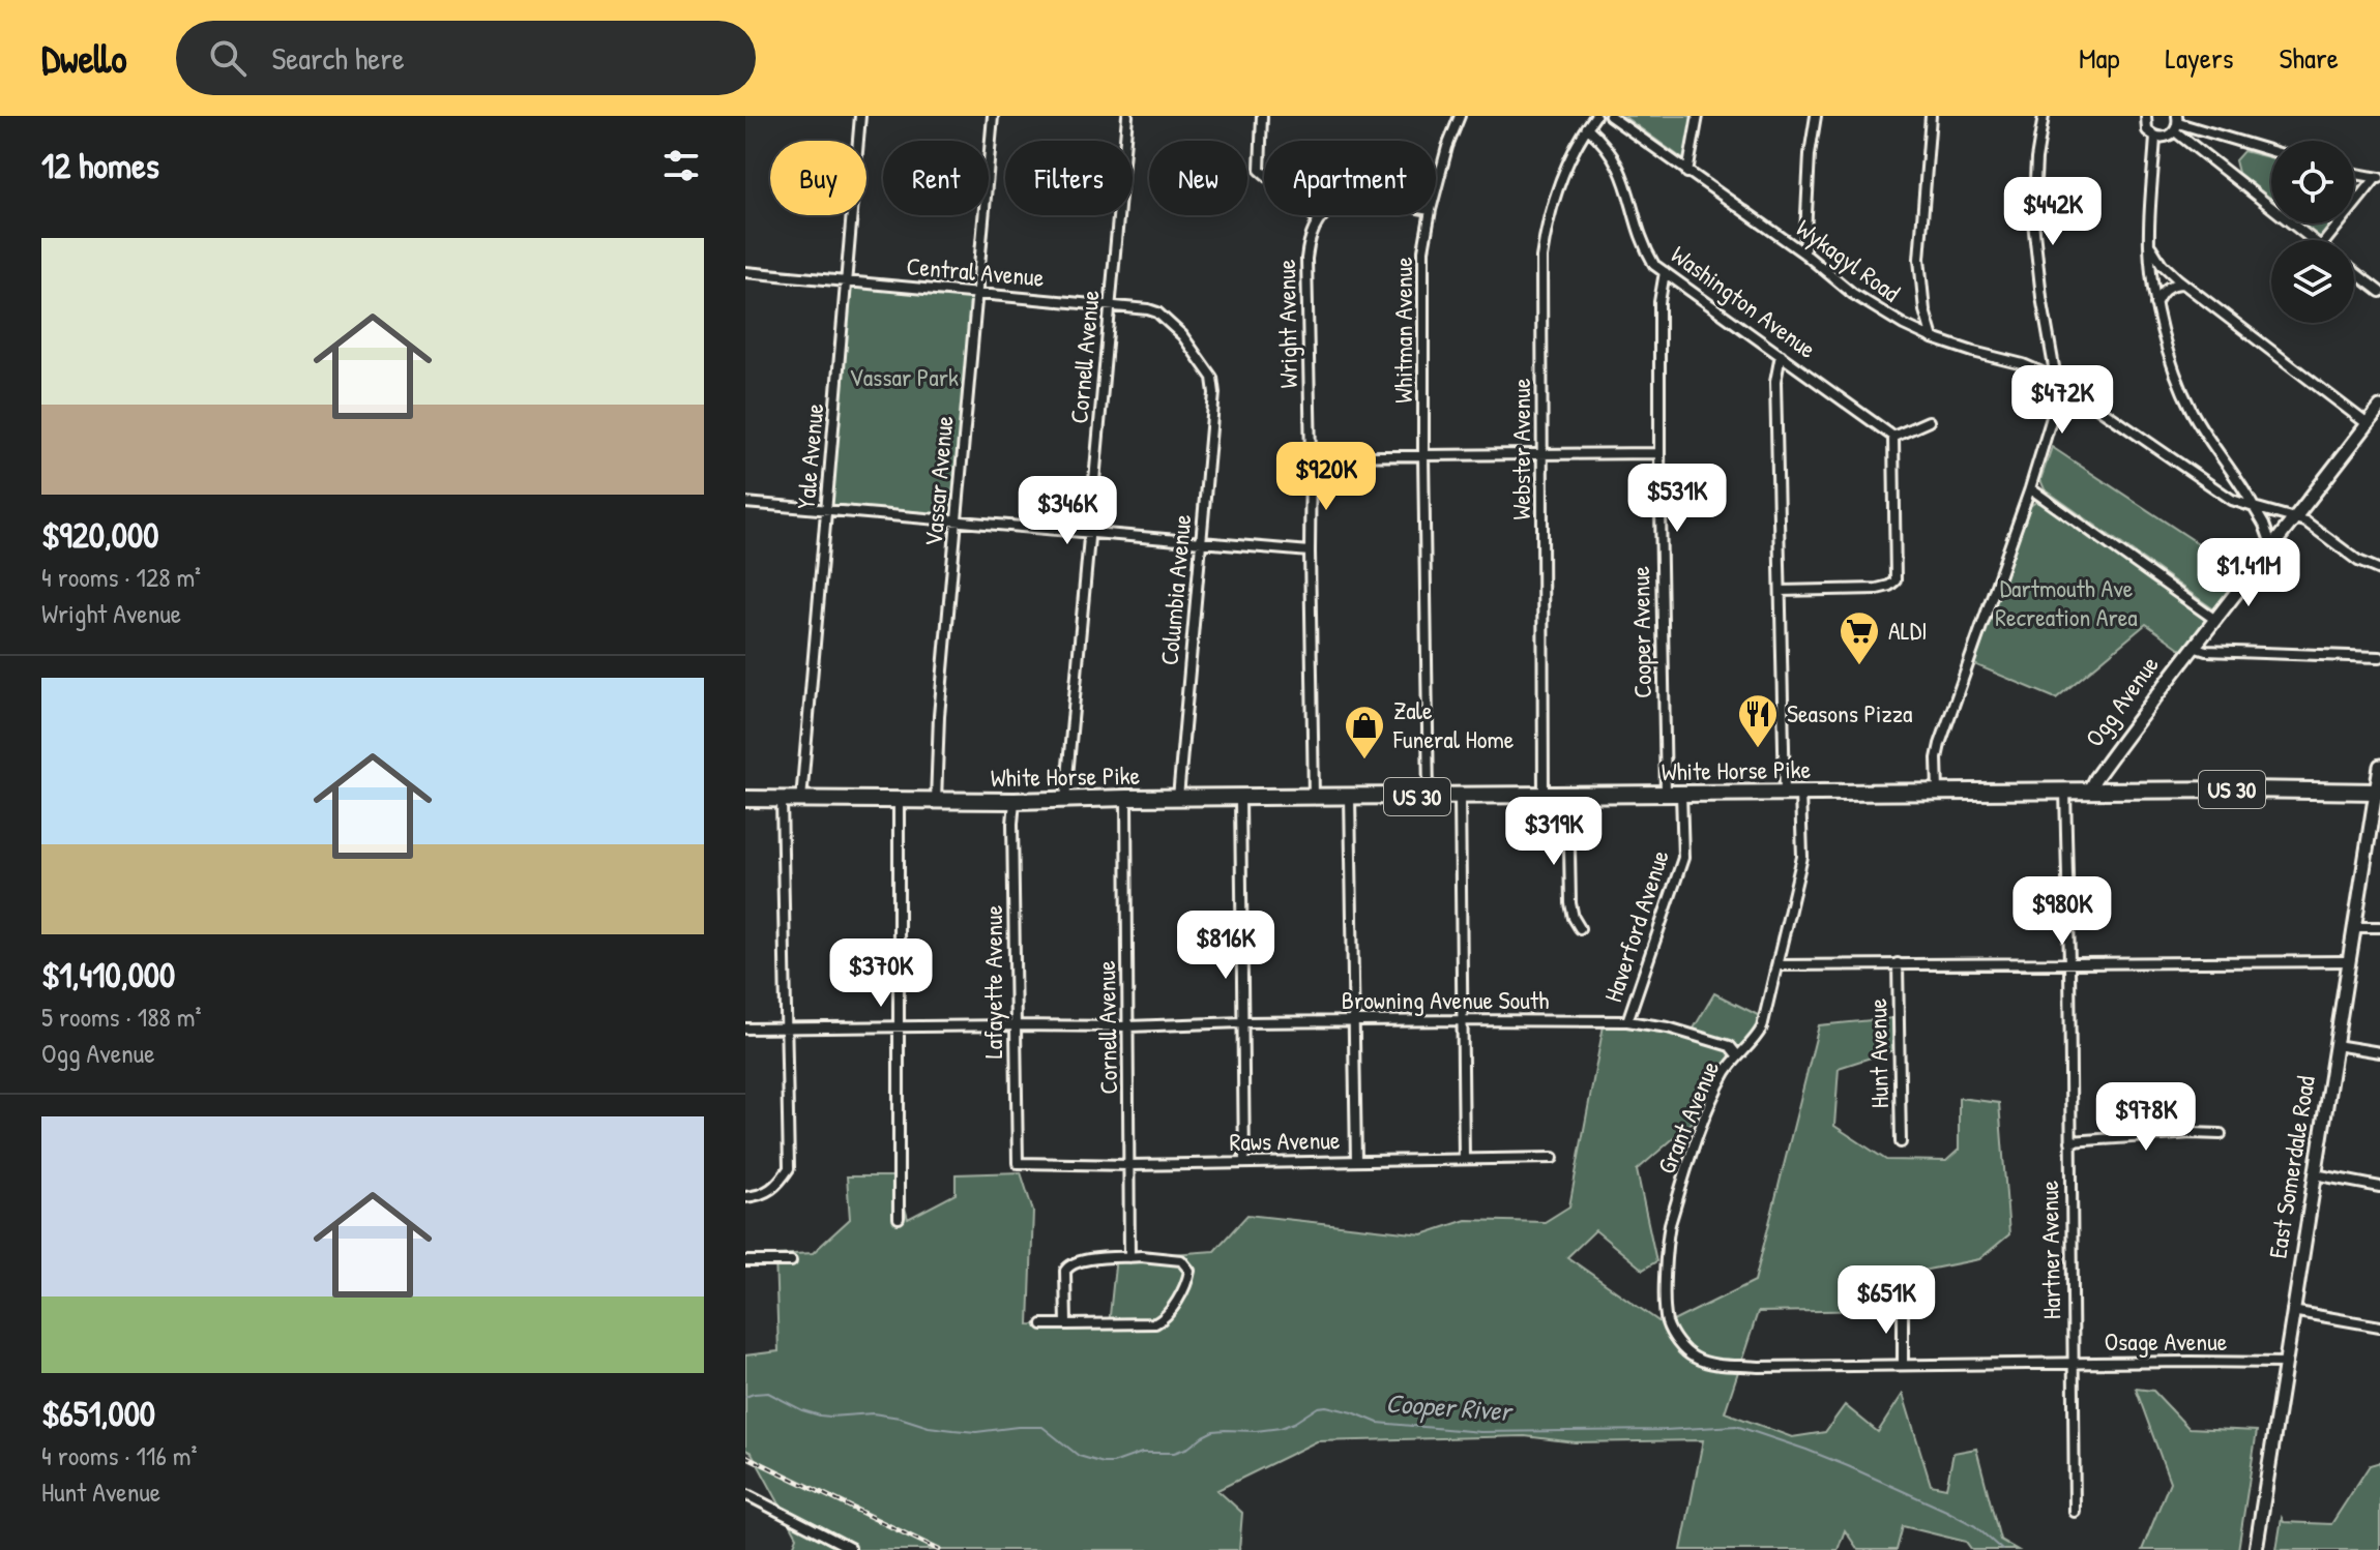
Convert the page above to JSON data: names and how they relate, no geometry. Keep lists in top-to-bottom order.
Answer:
{
  "streets": {
    "highway": ["White Horse Pike", "US 30"],
    "main road": ["Ogg Avenue", "East Somerdale Road"],
    "street": [
      "Wykagyl Road",
      "Central Avenue",
      "Washington Avenue",
      "Wright Avenue",
      "Whitman Avenue",
      "Cornell Avenue",
      "Webster Avenue",
      "Yale Avenue",
      "Vassar Avenue",
      "Columbia Avenue",
      "Cooper Avenue",
      "Haverford Avenue",
      "Lafayette Avenue",
      "Browning Avenue South",
      "Hunt Avenue",
      "Grant Avenue",
      "Raws Avenue",
      "Hartner Avenue",
      "Osage Avenue"
    ]
  },
  "crossings": [
    ["Wykagyl Road", "Ogg Avenue"],
    ["Central Avenue", "Cornell Avenue"],
    ["Central Avenue", "Yale Avenue"],
    ["Central Avenue", "Vassar Avenue"],
    ["Central Avenue", "Columbia Avenue"],
    ["Washington Avenue", "Webster Avenue"],
    ["Washington Avenue", "Cooper Avenue"],
    ["Washington Avenue", "Grant Avenue"],
    ["Wright Avenue", "White Horse Pike"],
    ["Whitman Avenue", "White Horse Pike"],
    ["Cornell Avenue", "White Horse Pike"],
    ["Cornell Avenue", "Browning Avenue South"],
    ["Cornell Avenue", "Raws Avenue"],
    ["Webster Avenue", "White Horse Pike"],
    ["Yale Avenue", "White Horse Pike"],
    ["Vassar Avenue", "White Horse Pike"],
    ["Columbia Avenue", "White Horse Pike"],
    ["Cooper Avenue", "White Horse Pike"],
    ["Cooper Avenue", "Haverford Avenue"],
    ["Ogg Avenue", "White Horse Pike"],
    ["White Horse Pike", "Haverford Avenue"],
    ["White Horse Pike", "Lafayette Avenue"],
    ["White Horse Pike", "Grant Avenue"],
    ["White Horse Pike", "East Somerdale Road"],
    ["White Horse Pike", "Hartner Avenue"],
    ["Haverford Avenue", "Browning Avenue South"],
    ["Lafayette Avenue", "Browning Avenue South"],
    ["Lafayette Avenue", "Raws Avenue"],
    ["Browning Avenue South", "Grant Avenue"],
    ["Grant Avenue", "Osage Avenue"],
    ["East Somerdale Road", "Osage Avenue"],
    ["Hartner Avenue", "Osage Avenue"]
  ],
  "water": ["Cooper River"],
  "parks": ["Vassar Park", "Dartmouth Ave Recreation Area"],
  "places": {
    "supermarket": ["ALDI"],
    "restaurant": ["Seasons Pizza"],
    "shop": ["Zale Funeral Home"]
  },
  "page": {
    "header": "Dwello",
    "search": "Search here",
    "nav": ["Map", "Layers", "Share"],
    "heading": "12 homes",
    "chip": [
      "Buy",
      "Rent",
      "Filters",
      "New",
      "Apartment"
    ],
    "price": [
      "$442K",
      "$472K",
      "$920K",
      "$531K",
      "$346K",
      "$1.41M",
      "$319K",
      "$980K",
      "$816K",
      "$370K",
      "$978K",
      "$651K"
    ],
    "list": [
      {
        "name": "$920,000",
        "note": "4 rooms · 128 m² · Wright Avenue"
      },
      {
        "name": "$1,410,000",
        "note": "5 rooms · 188 m² · Ogg Avenue"
      },
      {
        "name": "$651,000",
        "note": "4 rooms · 116 m² · Hunt Avenue"
      }
    ]
  }
}
